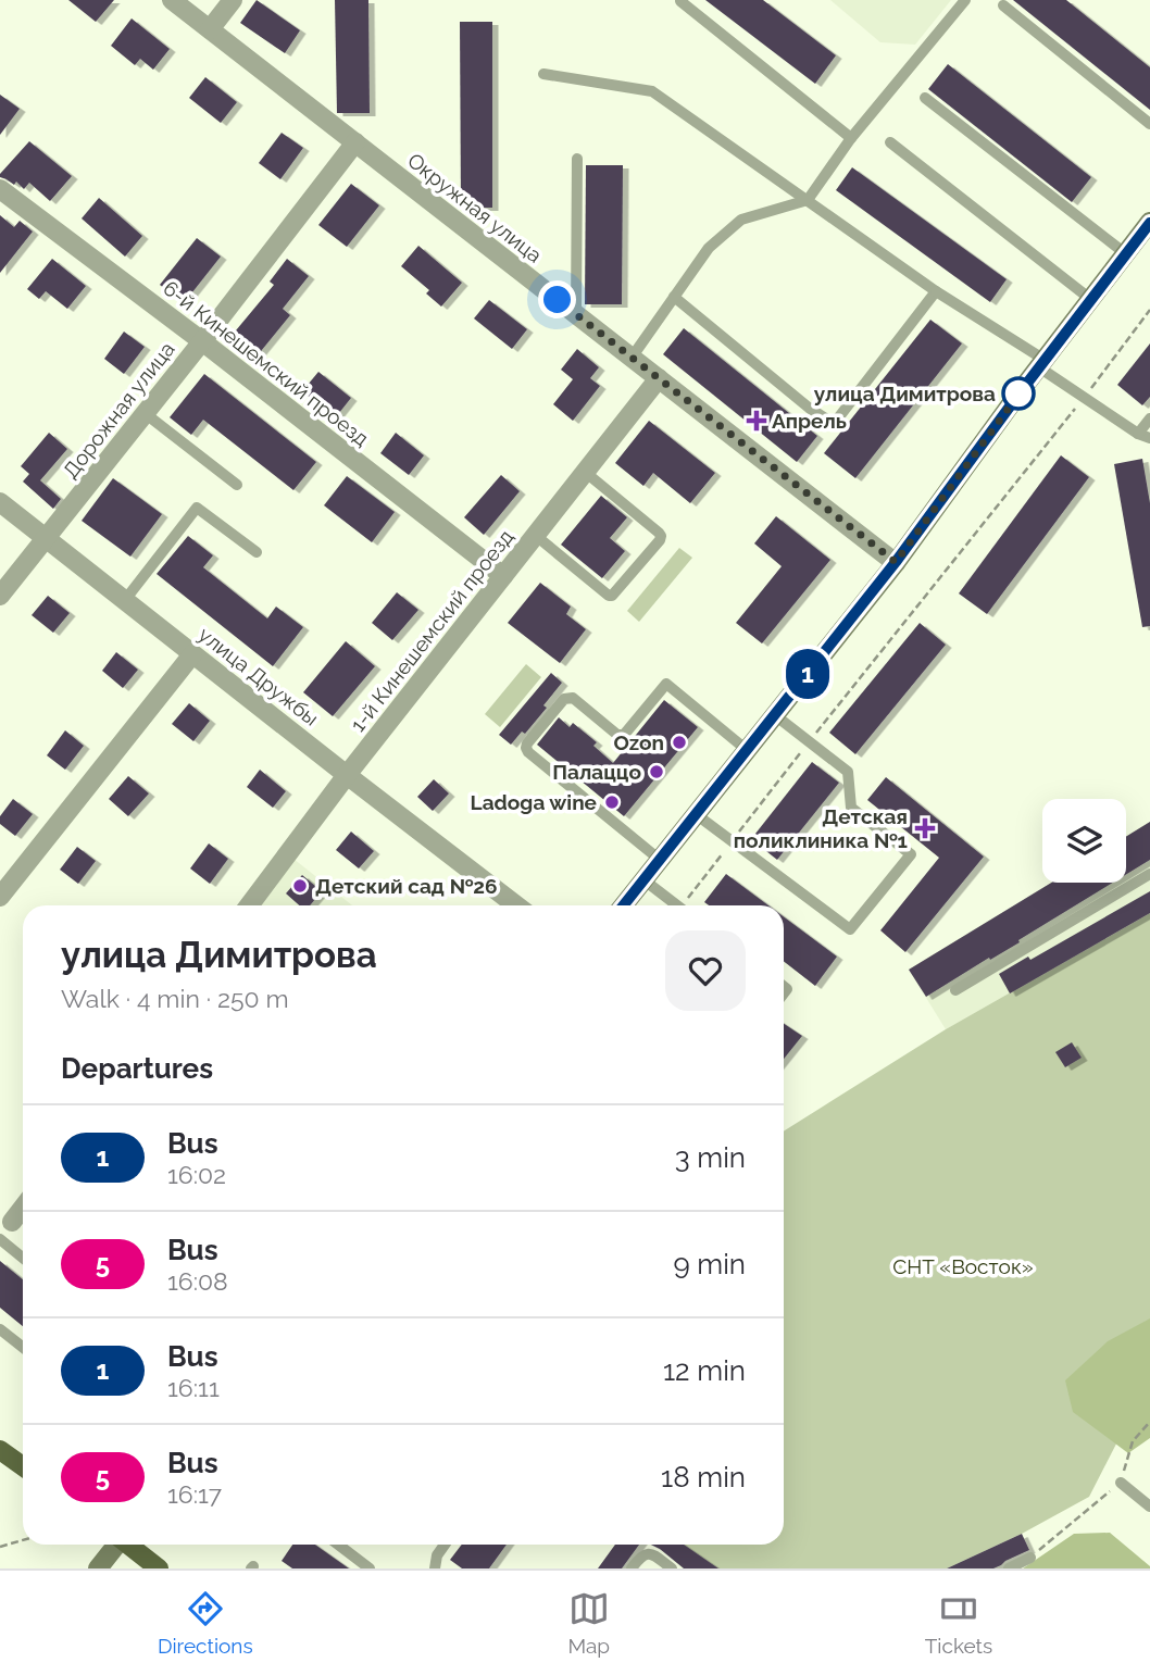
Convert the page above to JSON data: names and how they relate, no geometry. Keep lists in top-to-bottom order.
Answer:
{
  "streets": {
    "street": [
      "Окружная улица",
      "6-й Кинешемский проезд",
      "Дорожная улица",
      "1-й Кинешемский проезд",
      "улица Дружбы"
    ]
  },
  "crossings": [
    ["Окружная улица", "Дорожная улица"],
    ["Окружная улица", "1-й Кинешемский проезд"],
    ["6-й Кинешемский проезд", "Дорожная улица"],
    ["6-й Кинешемский проезд", "1-й Кинешемский проезд"],
    ["Дорожная улица", "улица Дружбы"],
    ["1-й Кинешемский проезд", "улица Дружбы"]
  ],
  "parks": ["СНТ «Восток»"],
  "places": {
    "other": [
      "улица Димитрова",
      "Ozon",
      "Палаццо",
      "Ladoga wine",
      "Детский сад №26"
    ],
    "health": ["Апрель", "Детская поликлиника №1"]
  },
  "lines": ["bus line 1"],
  "page": {
    "on_map": "1",
    "heading": [
      ["улица Димитрова", "Walk · 4 min · 250 m"],
      "Departures"
    ],
    "list": [
      {
        "mark": "1",
        "name": "Bus",
        "note": "16:02",
        "value": "3 min"
      },
      {
        "mark": "5",
        "name": "Bus",
        "note": "16:08",
        "value": "9 min"
      },
      {
        "mark": "1",
        "name": "Bus",
        "note": "16:11",
        "value": "12 min"
      },
      {
        "mark": "5",
        "name": "Bus",
        "note": "16:17",
        "value": "18 min"
      }
    ],
    "tabs": ["Directions", "Map", "Tickets"]
  }
}
